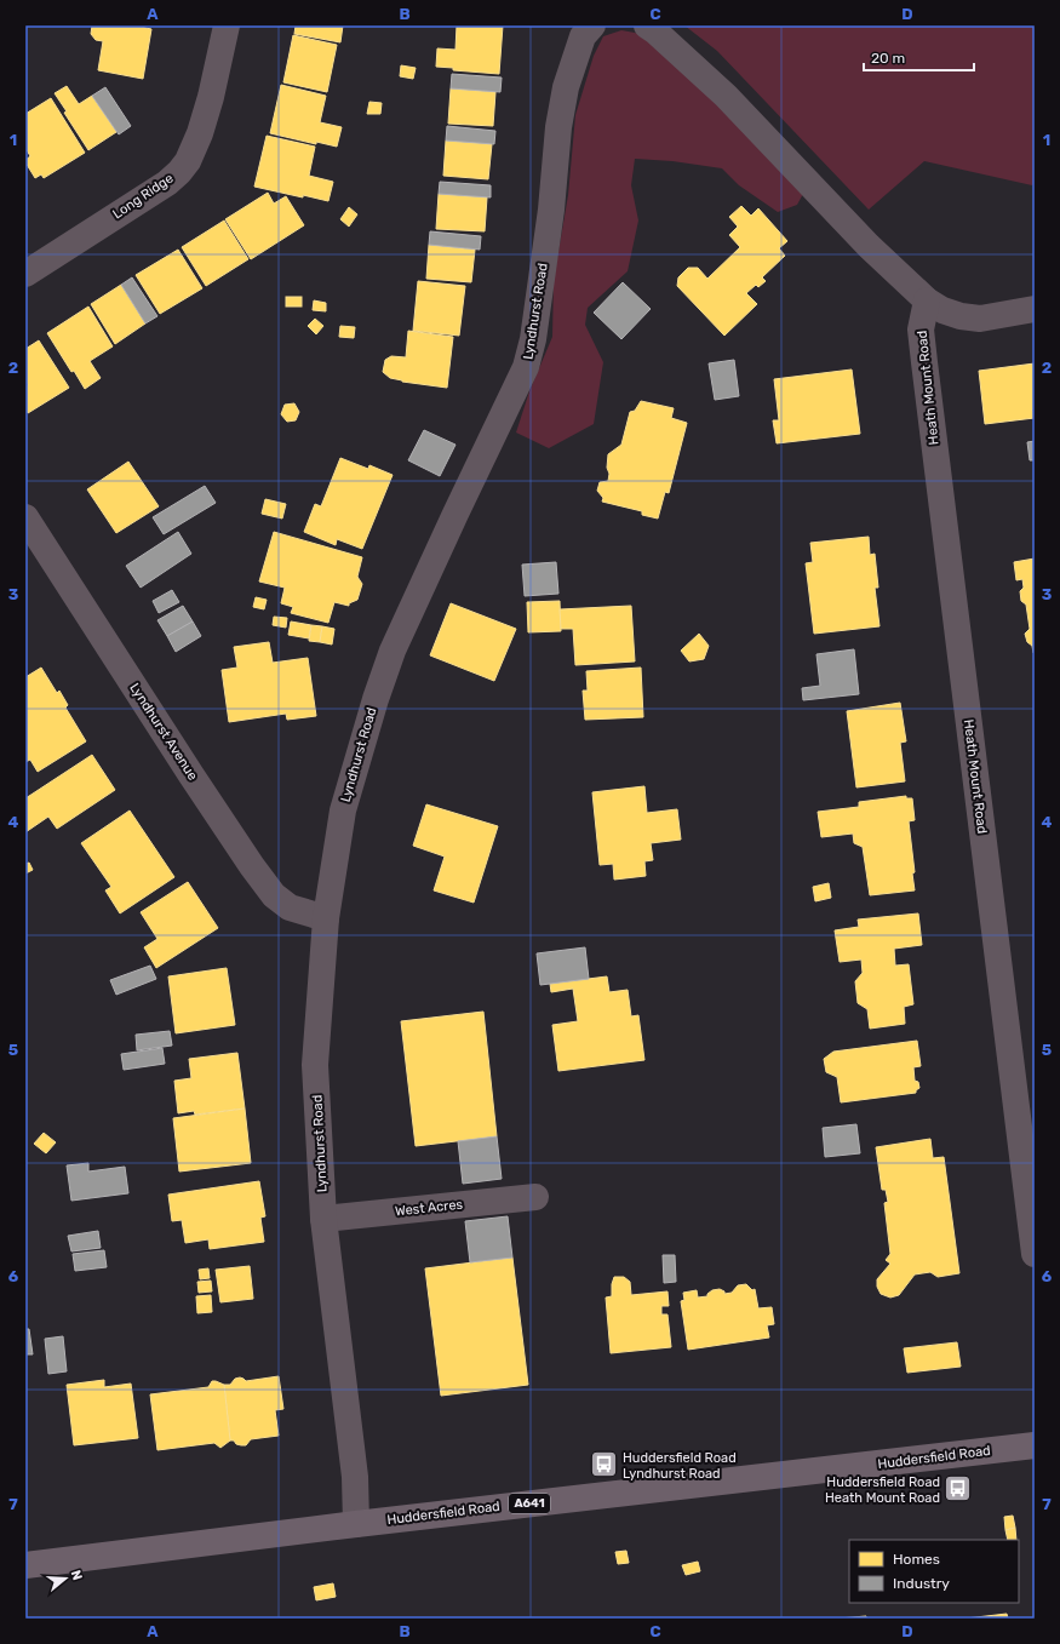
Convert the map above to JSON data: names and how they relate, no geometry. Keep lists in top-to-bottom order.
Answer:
{
  "streets": {
    "main road": ["Huddersfield Road", "A641"],
    "street": [
      "Long Ridge",
      "Lyndhurst Road",
      "Heath Mount Road",
      "Lyndhurst Avenue",
      "West Acres"
    ]
  },
  "crossings": [
    ["Lyndhurst Road", "Lyndhurst Avenue"],
    ["Lyndhurst Road", "West Acres"],
    ["Lyndhurst Road", "Huddersfield Road"]
  ],
  "places": {
    "bus stop": ["Huddersfield Road Lyndhurst Road", "Huddersfield Road Heath Mount Road"]
  },
  "legend": ["Homes", "Industry"],
  "scale_bar": "20 m",
  "north": "right",
  "grid": {
    "columns": [
      "A",
      "B",
      "C",
      "D"
    ],
    "rows": [
      "1",
      "2",
      "3",
      "4",
      "5",
      "6",
      "7"
    ]
  }
}
